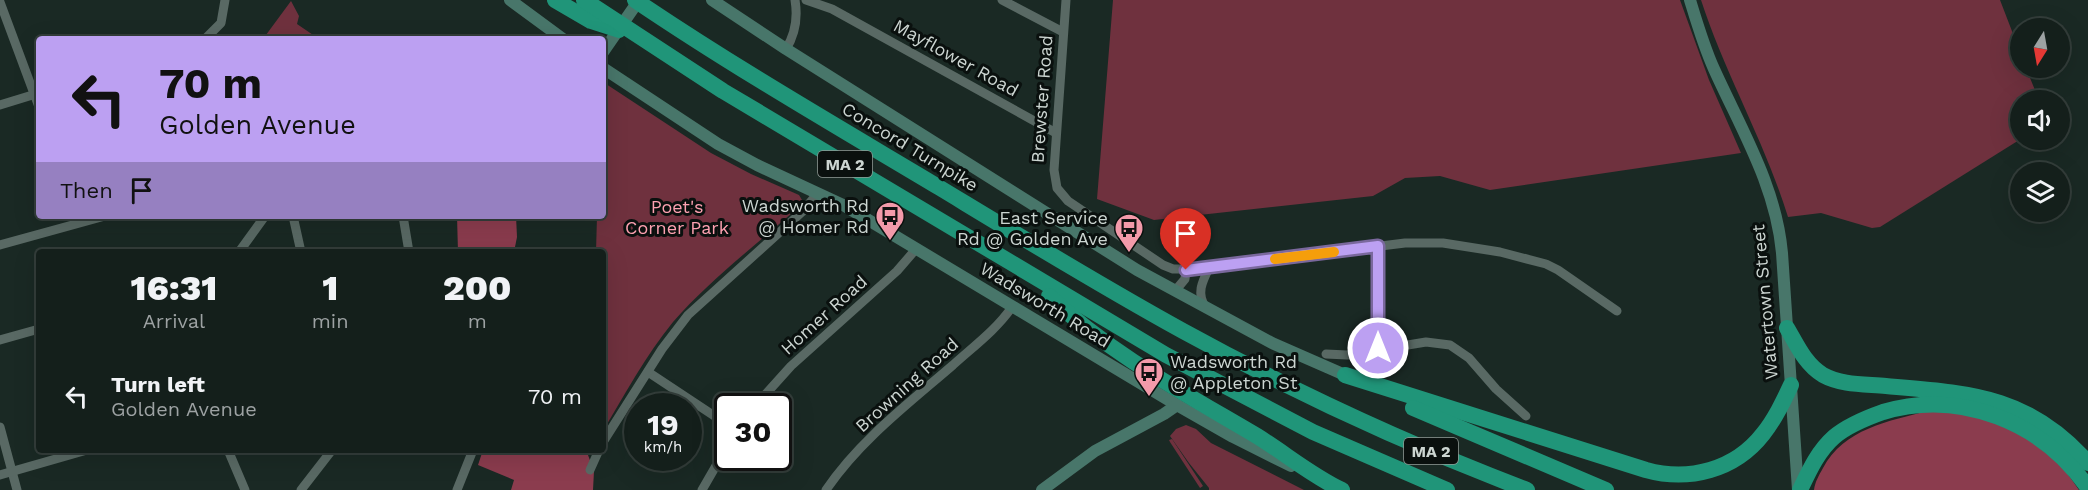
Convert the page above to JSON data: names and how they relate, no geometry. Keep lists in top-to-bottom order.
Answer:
{
  "streets": {
    "highway": ["Concord Turnpike", "MA 2"],
    "main road": ["Watertown Street", "Wadsworth Road"],
    "street": [
      "Mayflower Road",
      "Brewster Road",
      "Homer Road",
      "Browning Road"
    ]
  },
  "crossings": [
    ["Mayflower Road", "Brewster Road"],
    ["Wadsworth Road", "Homer Road"],
    ["Wadsworth Road", "Browning Road"]
  ],
  "parks": ["Poet's Corner Park"],
  "places": {
    "bus stop": ["Wadsworth Rd @ Homer Rd", "East Service Rd @ Golden Ave", "Wadsworth Rd @ Appleton St"]
  },
  "north": "bottom",
  "page": {
    "turn": ["70 m", "Golden Avenue"],
    "then": "Then",
    "eta": [
      "16:31",
      "Arrival",
      "1",
      "min",
      "200",
      "m"
    ],
    "list": [
      {
        "name": "Turn left",
        "note": "Golden Avenue",
        "value": "70 m"
      }
    ],
    "speed": "19 km/h",
    "limit": "30"
  }
}
